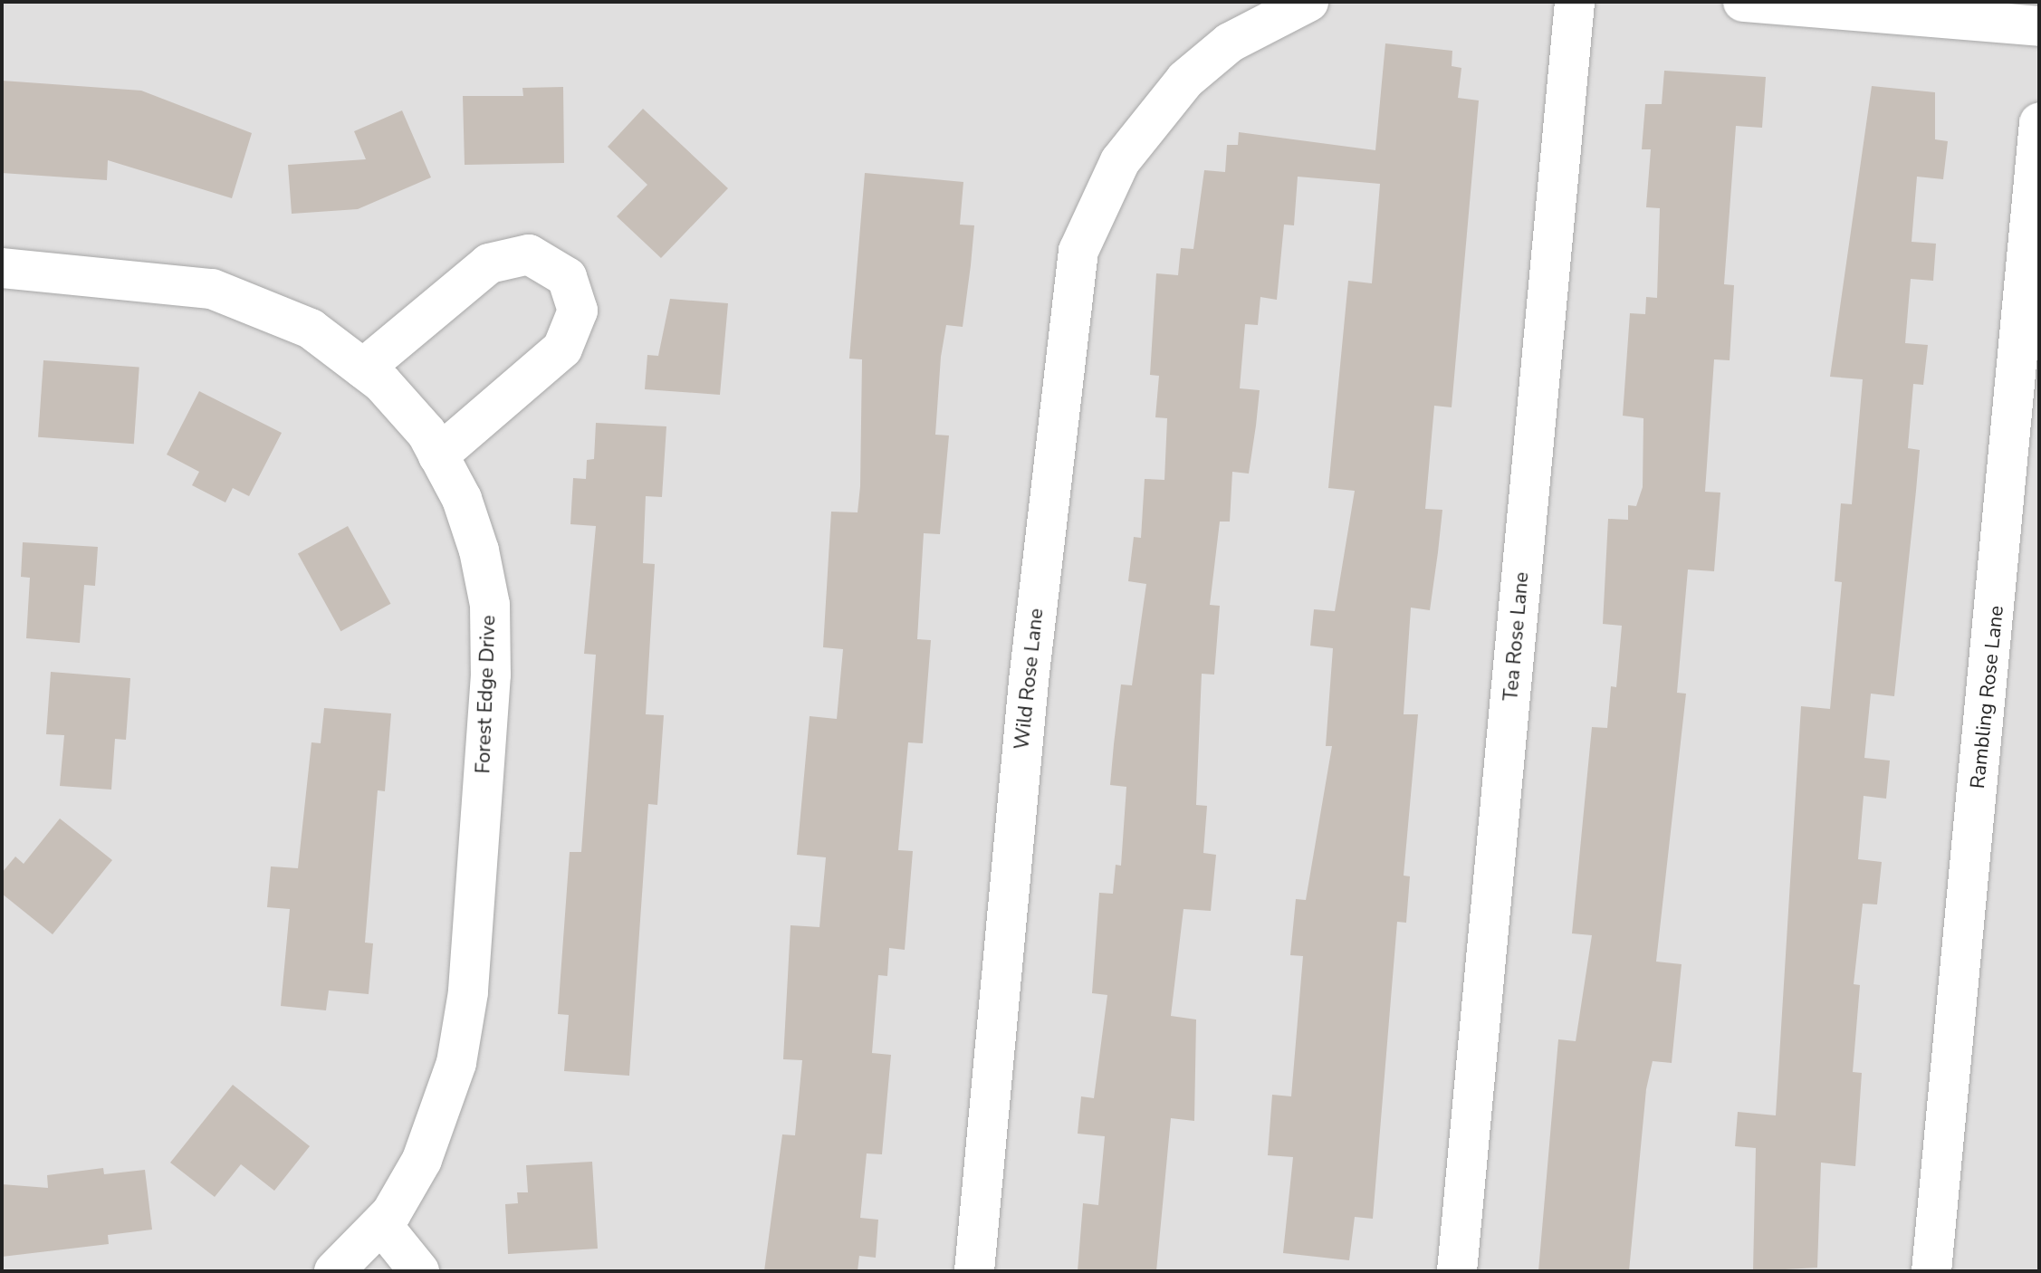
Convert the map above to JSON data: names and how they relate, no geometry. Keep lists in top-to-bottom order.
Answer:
{
  "streets": {
    "street": [
      "Tea Rose Lane",
      "Wild Rose Lane",
      "Forest Edge Drive",
      "Rambling Rose Lane"
    ]
  }
}
